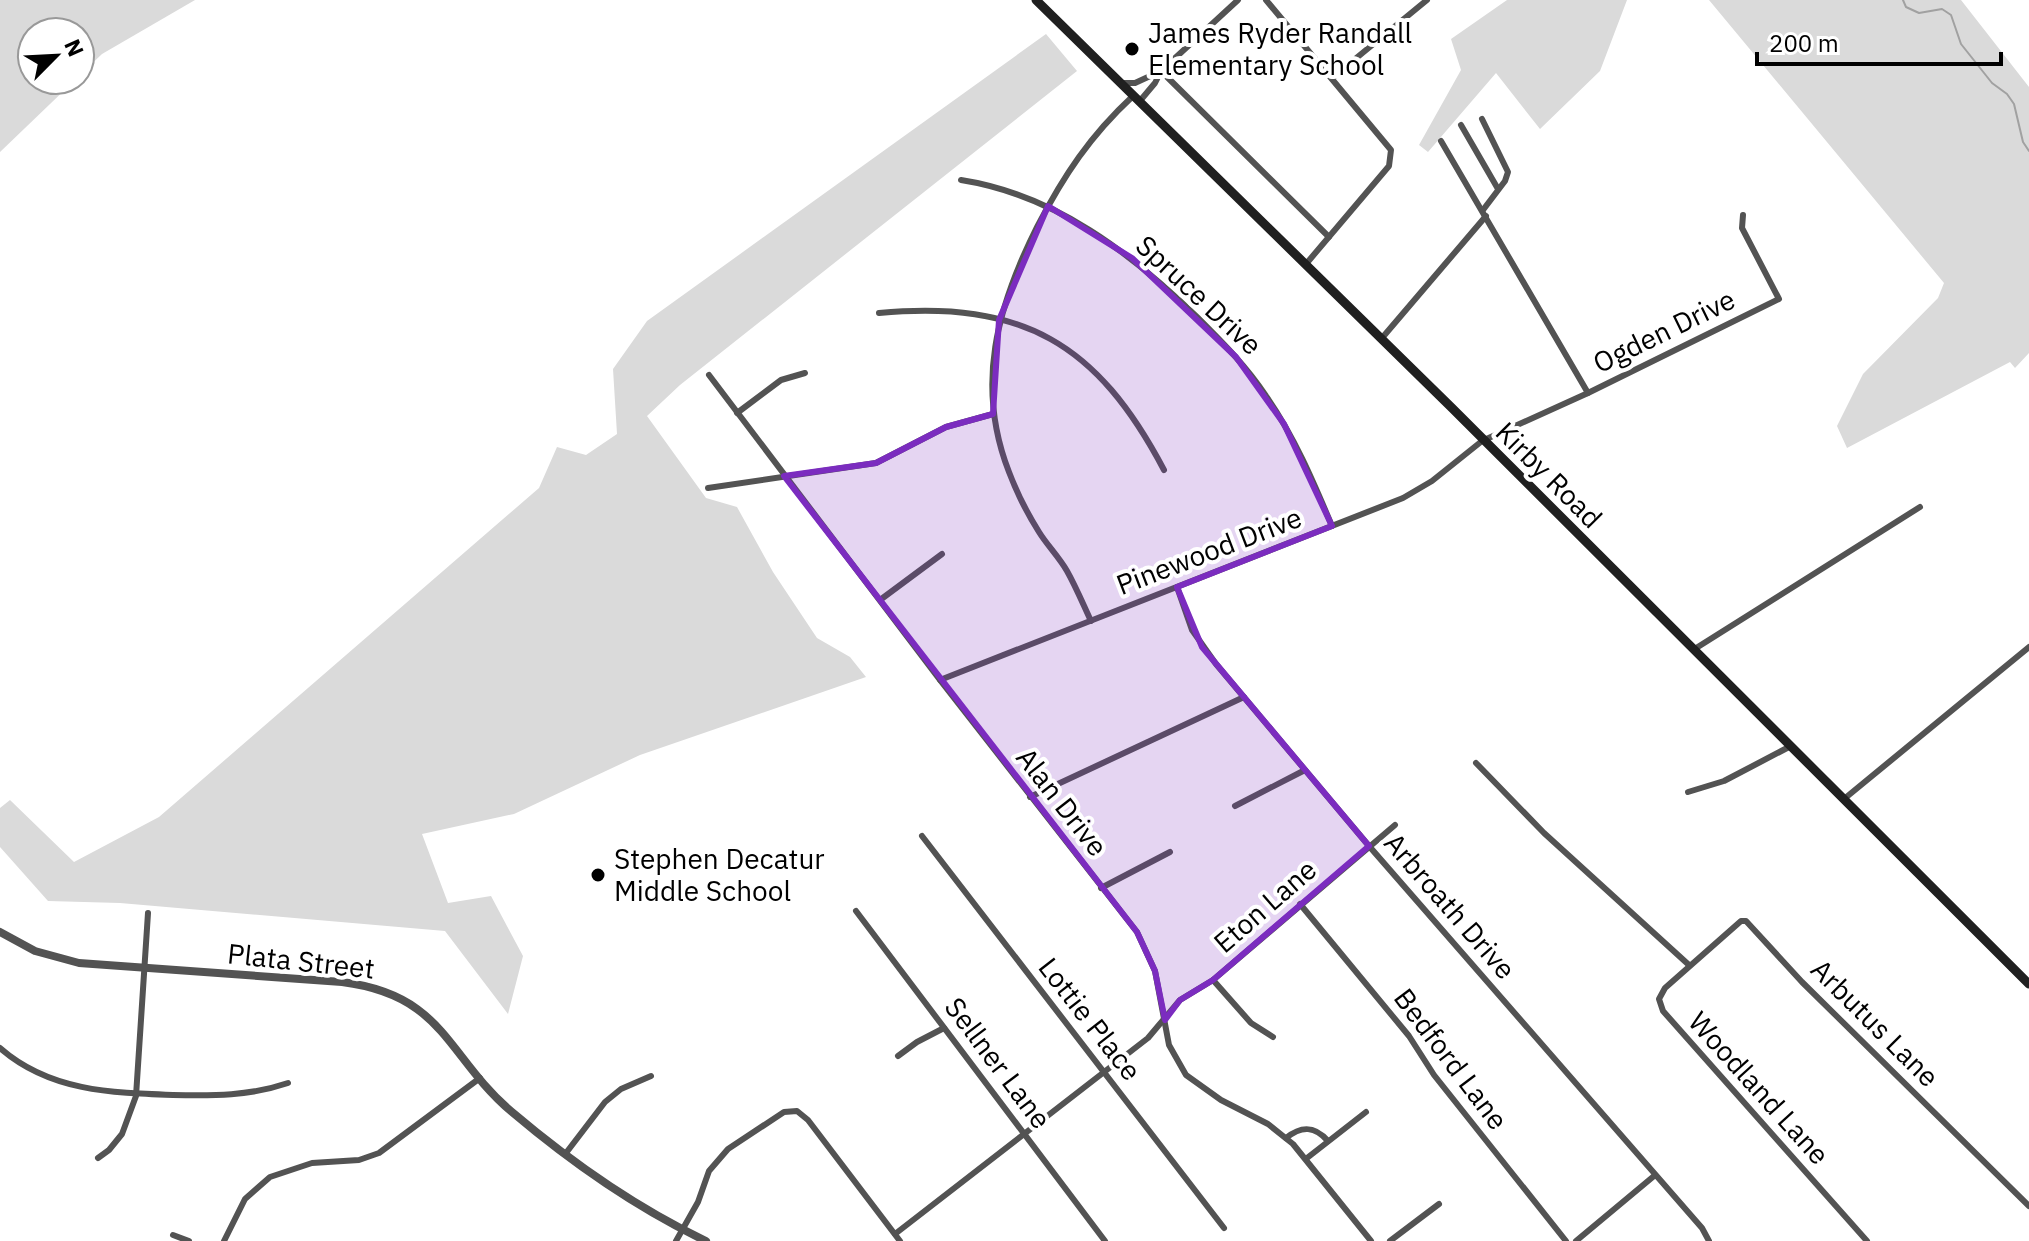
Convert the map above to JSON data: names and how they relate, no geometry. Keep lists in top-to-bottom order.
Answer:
{
  "streets": {
    "main road": ["Kirby Road"],
    "street": [
      "Spruce Drive",
      "Ogden Drive",
      "Pinewood Drive",
      "Alan Drive",
      "Eton Lane",
      "Arbroath Drive",
      "Plata Street",
      "Lottie Place",
      "Arbutus Lane",
      "Bedford Lane",
      "Sellner Lane",
      "Woodland Lane"
    ]
  },
  "crossings": [
    ["Spruce Drive", "Pinewood Drive"],
    ["Ogden Drive", "Kirby Road"],
    ["Ogden Drive", "Pinewood Drive"],
    ["Kirby Road", "Pinewood Drive"],
    ["Pinewood Drive", "Alan Drive"],
    ["Pinewood Drive", "Arbroath Drive"],
    ["Alan Drive", "Eton Lane"],
    ["Eton Lane", "Arbroath Drive"],
    ["Eton Lane", "Lottie Place"],
    ["Eton Lane", "Bedford Lane"],
    ["Eton Lane", "Sellner Lane"],
    ["Arbutus Lane", "Woodland Lane"]
  ],
  "places": ["James Ryder Randall Elementary School", "Stephen Decatur Middle School"],
  "scale_bar": "200 m",
  "north": "top right"
}
